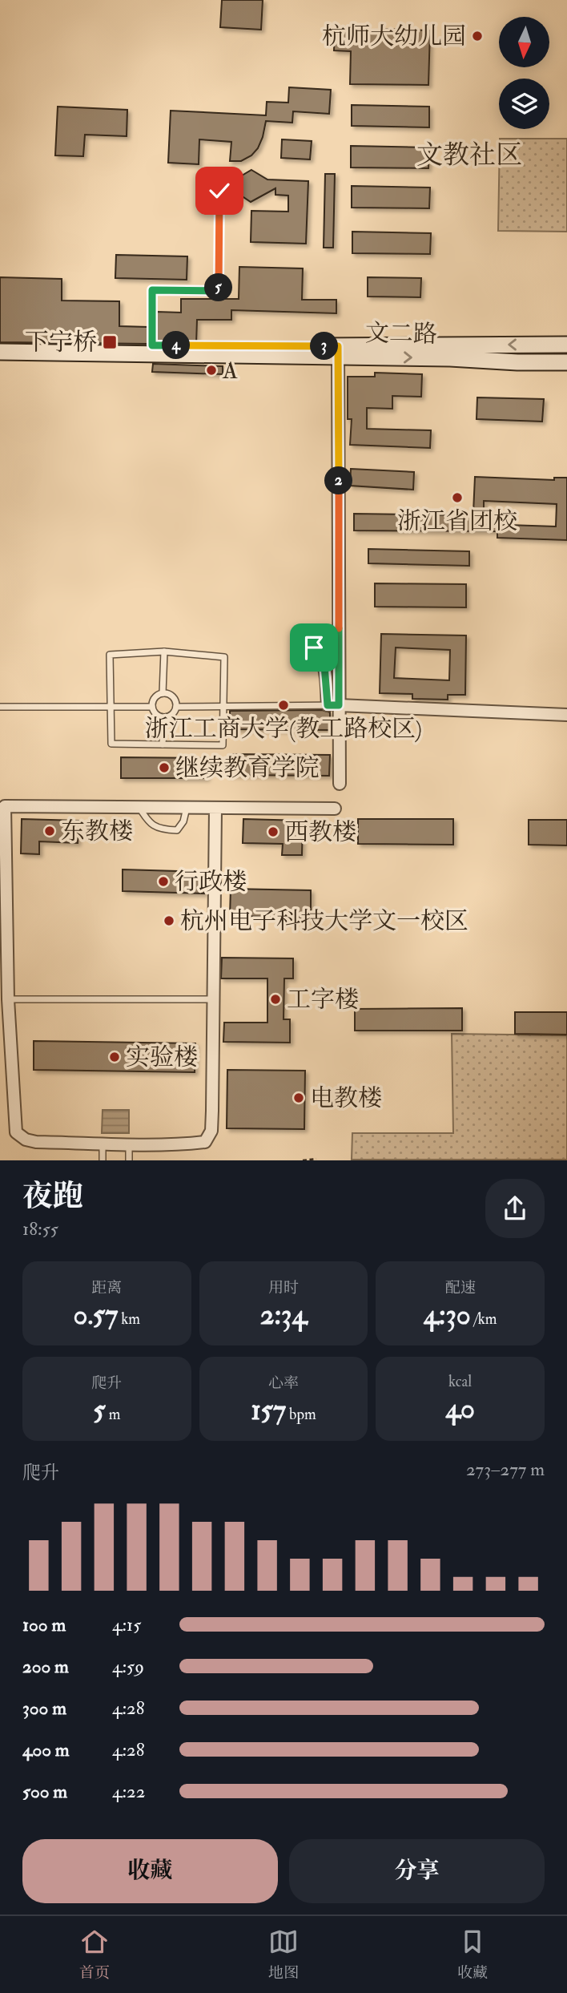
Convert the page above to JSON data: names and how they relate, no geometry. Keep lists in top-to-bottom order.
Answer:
{
  "streets": {
    "main road": ["文二路"]
  },
  "districts": ["文教社区"],
  "places": {
    "other": [
      "杭师大幼儿园",
      "A",
      "浙江省团校",
      "浙江工商大学(教工路校区)",
      "继续教育学院",
      "东教楼",
      "西教楼",
      "行政楼",
      "杭州电子科技大学文一校区",
      "工字楼",
      "实验楼",
      "电教楼"
    ],
    "transit": ["下宁桥"]
  },
  "north": "bottom",
  "page": {
    "pins": [
      "5",
      "4",
      "3",
      "2"
    ],
    "heading": ["夜跑", "18:55"],
    "stats": [
      ["距离", "0.57 km"],
      ["用时", "2:34"],
      ["配速", "4:30 /km"],
      ["爬升", "5 m"],
      ["心率", "157 bpm"],
      ["kcal", "40"]
    ],
    "chart": ["爬升", "273–277 m"],
    "list": [
      {
        "name": "100 m",
        "note": "4:15"
      },
      {
        "name": "200 m",
        "note": "4:59"
      },
      {
        "name": "300 m",
        "note": "4:28"
      },
      {
        "name": "400 m",
        "note": "4:28"
      },
      {
        "name": "500 m",
        "note": "4:22"
      }
    ],
    "buttons": ["收藏", "分享"],
    "tabs": ["首页", "地图", "收藏"]
  }
}
